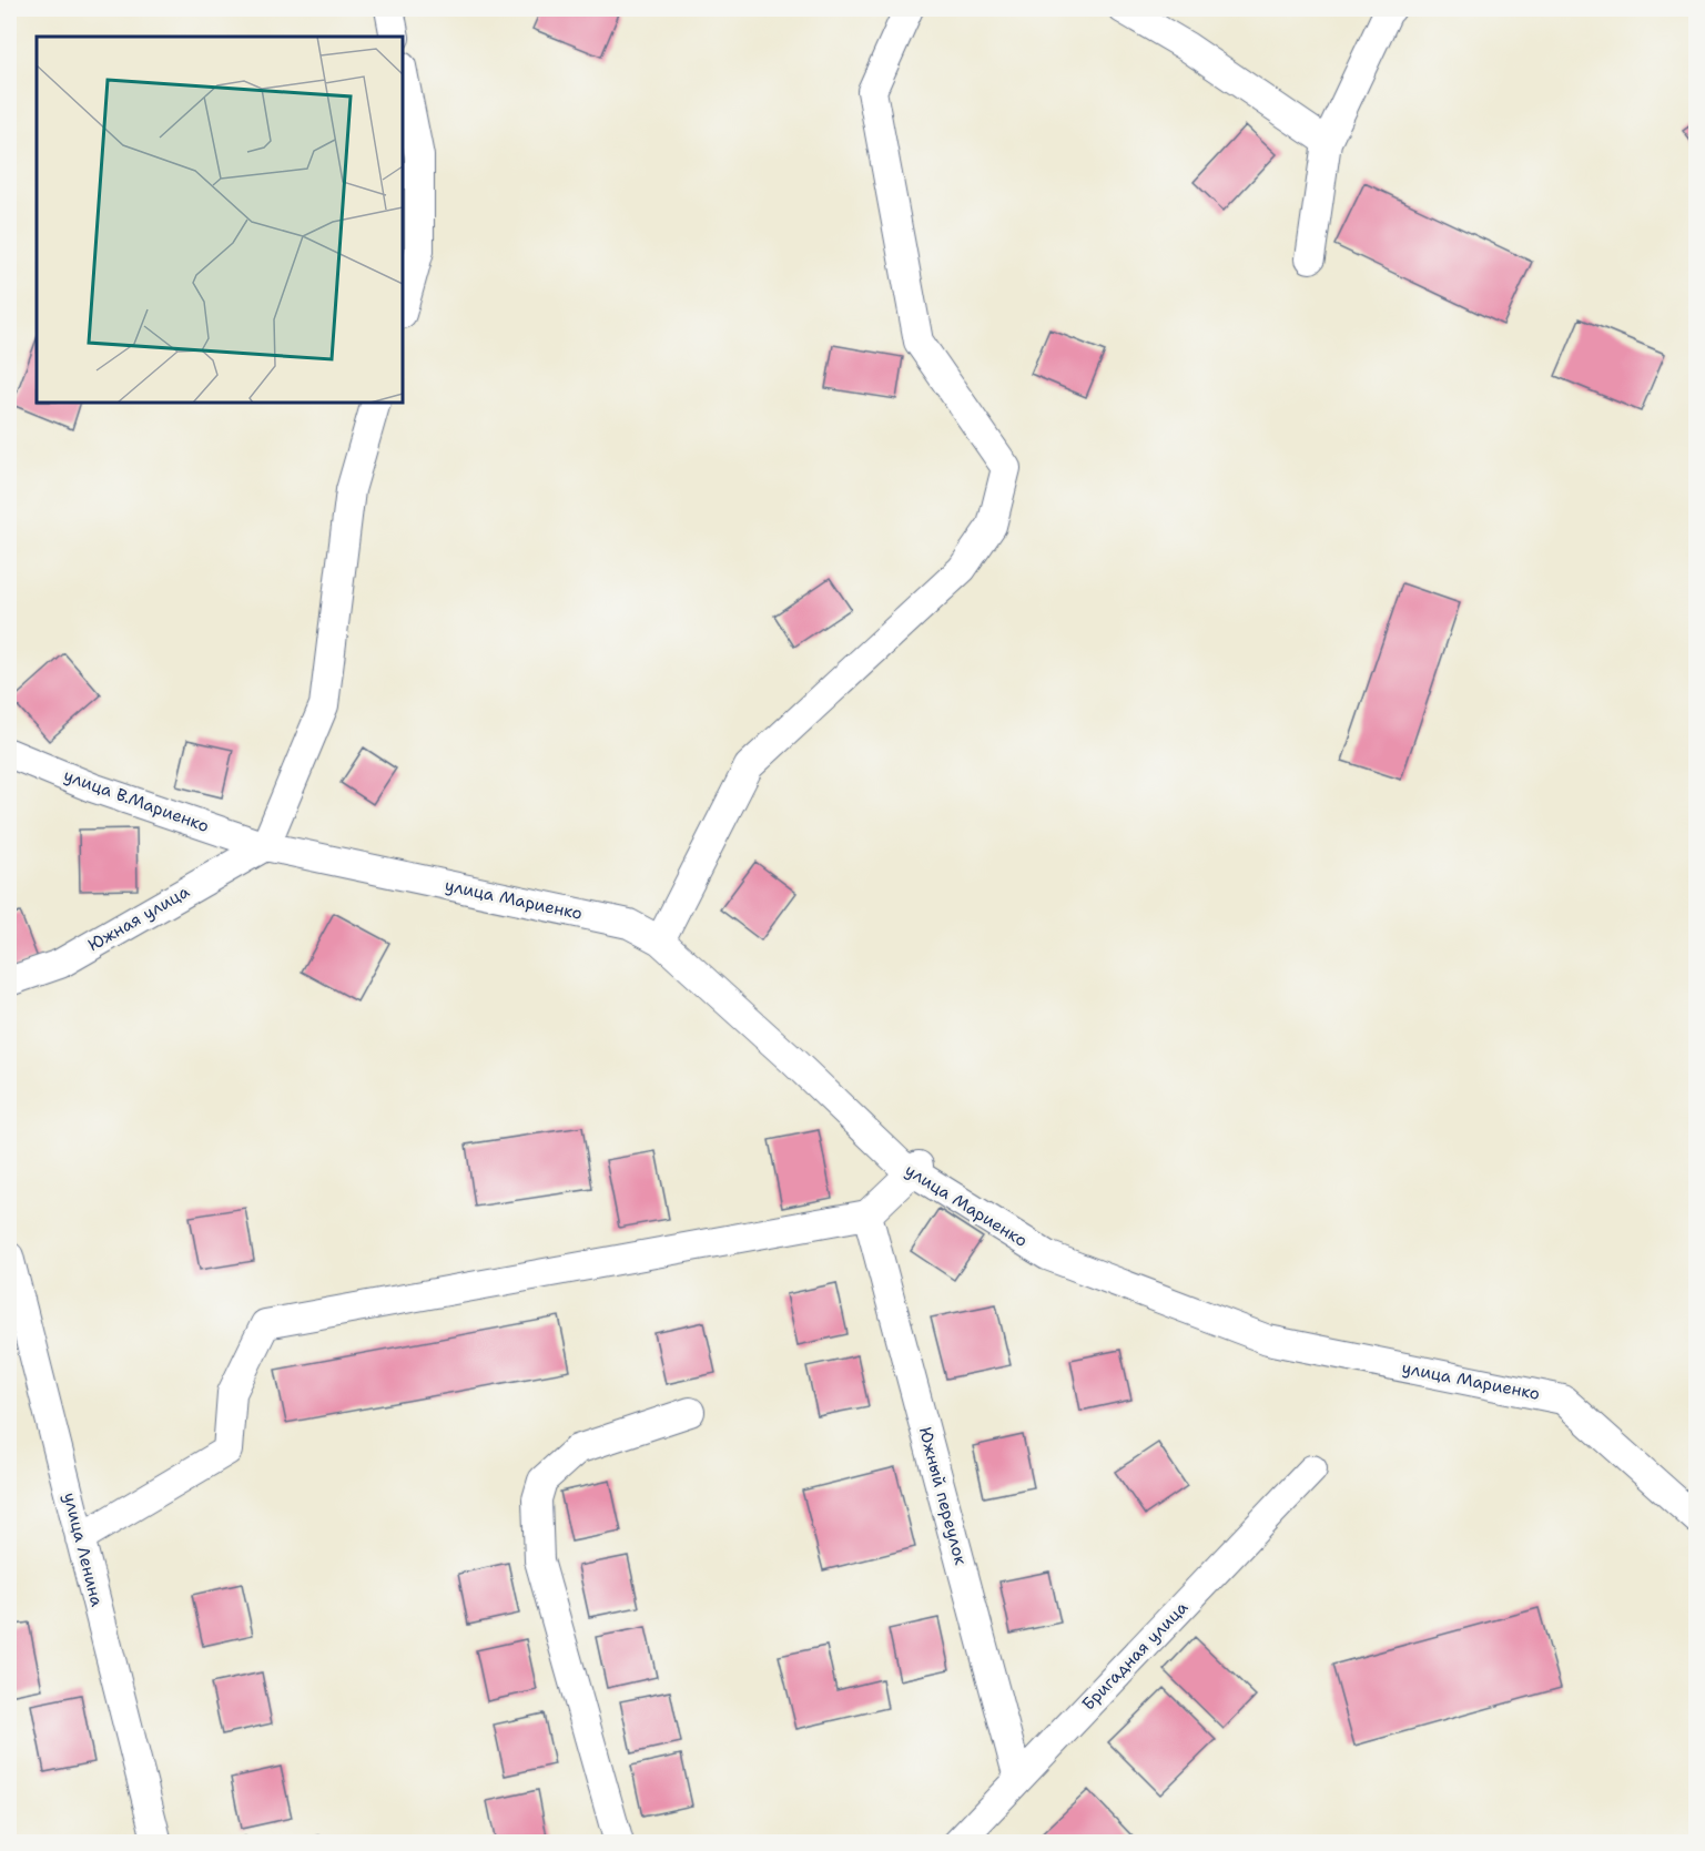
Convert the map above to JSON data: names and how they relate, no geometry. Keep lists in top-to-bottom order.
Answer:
{
  "streets": {
    "street": [
      "улица В.Мариенко",
      "улица Мариенко",
      "Южная улица",
      "Южный переулок",
      "улица Ленина",
      "Бригадная улица"
    ]
  },
  "crossings": [
    ["улица В.Мариенко", "улица Мариенко"],
    ["улица В.Мариенко", "Южная улица"],
    ["улица Мариенко", "Южная улица"],
    ["Южный переулок", "Бригадная улица"]
  ]
}
